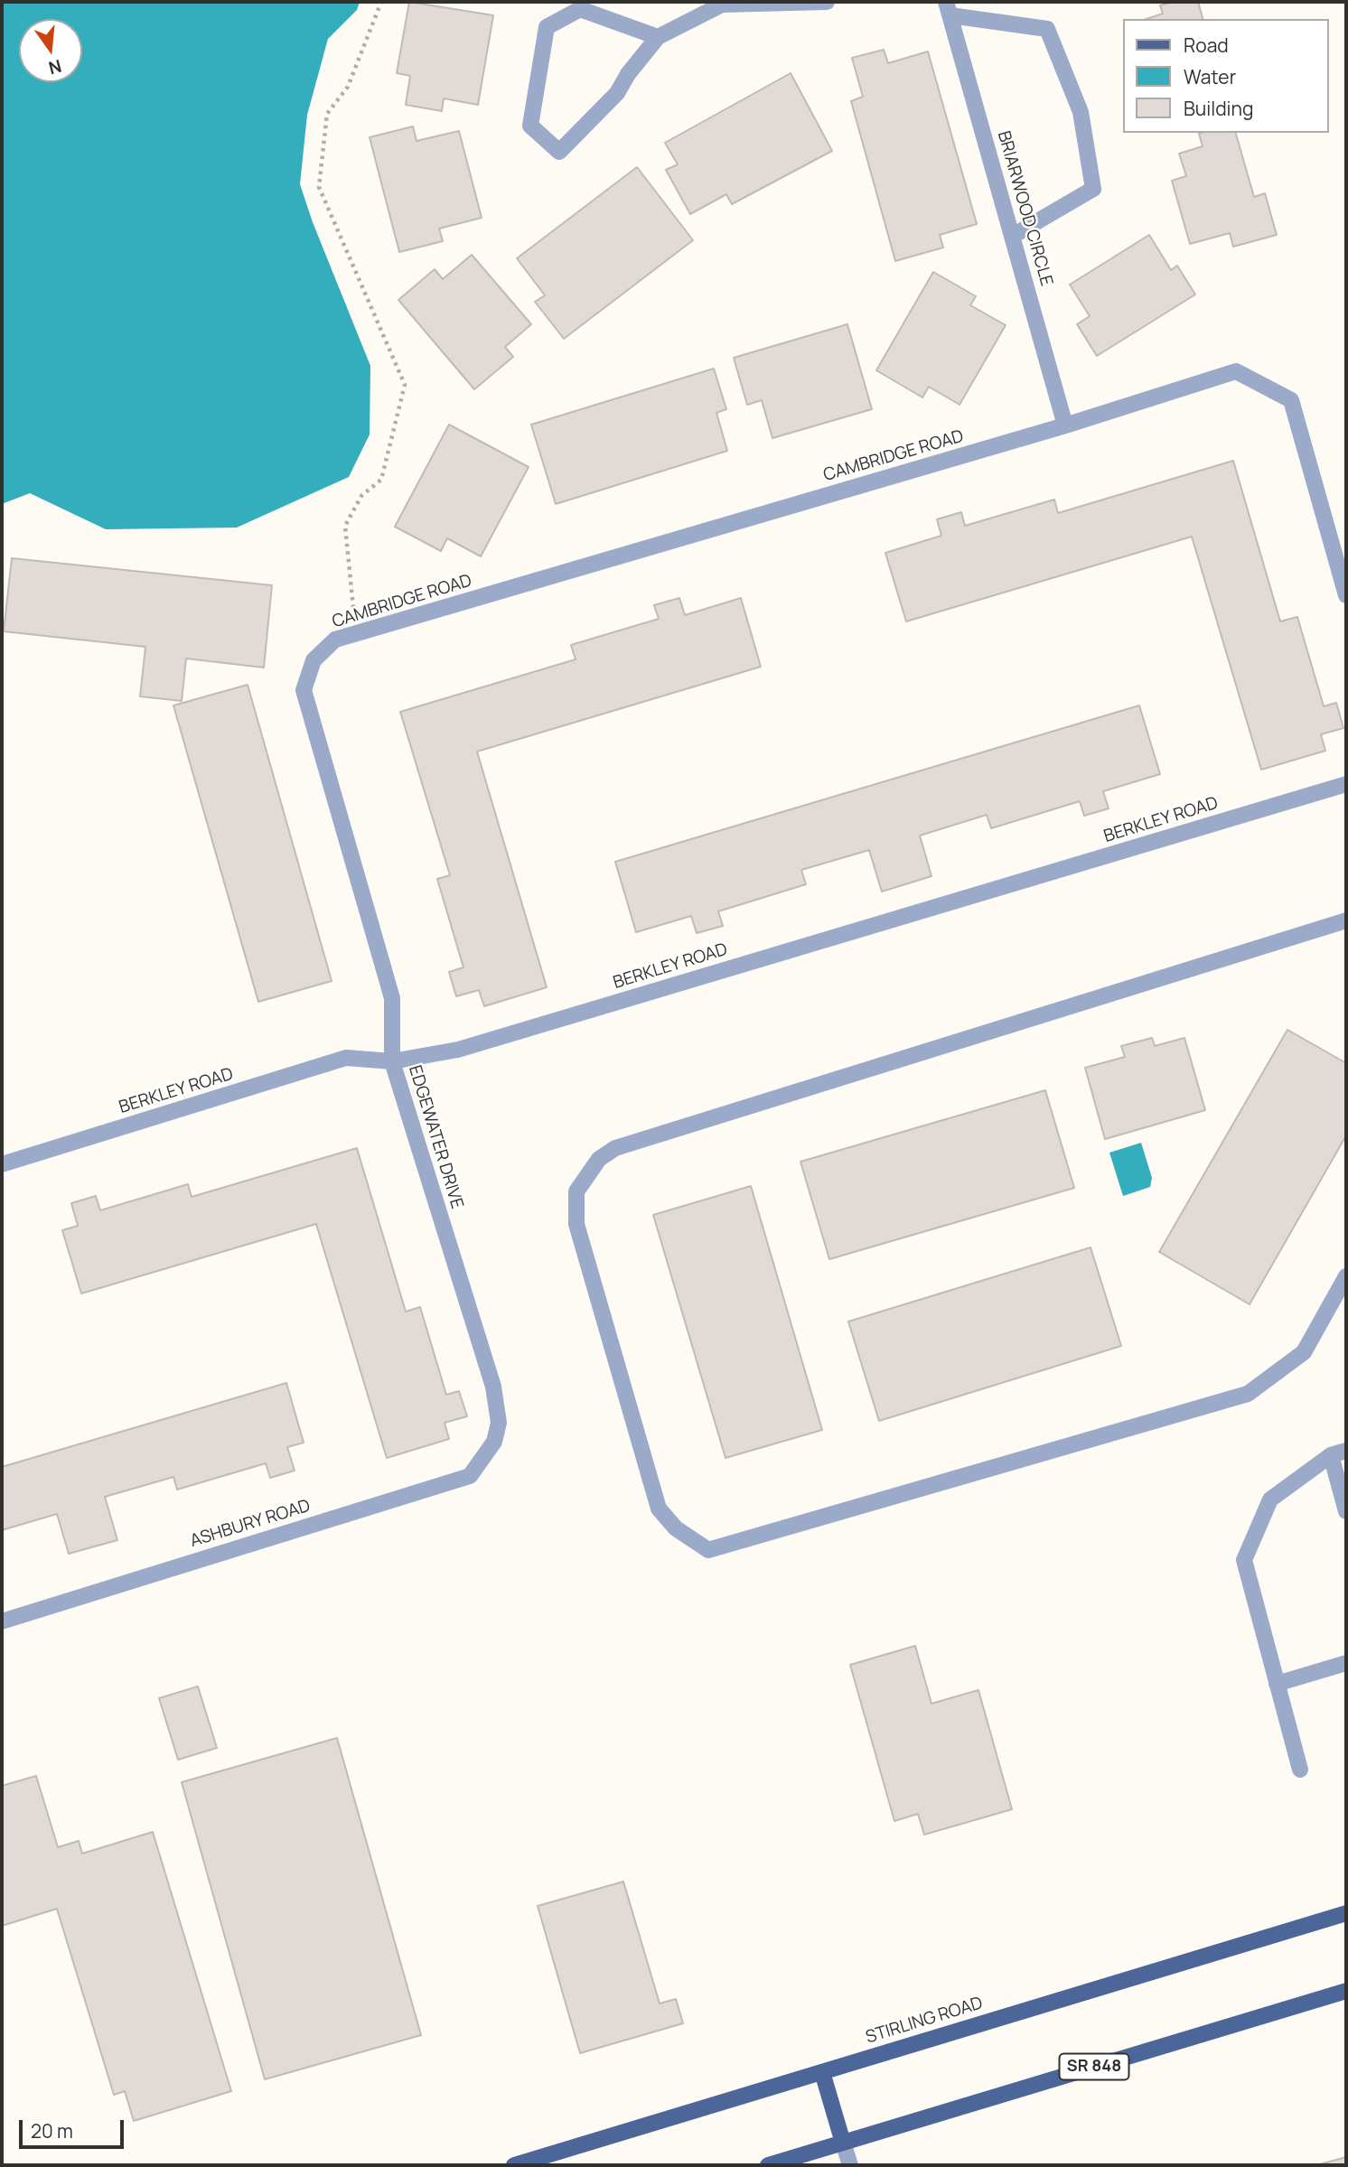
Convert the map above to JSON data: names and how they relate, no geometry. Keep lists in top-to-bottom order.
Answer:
{
  "streets": {
    "main road": ["STIRLING ROAD", "SR 848"],
    "street": [
      "BRIARWOOD CIRCLE",
      "CAMBRIDGE ROAD",
      "BERKLEY ROAD",
      "EDGEWATER DRIVE",
      "ASHBURY ROAD"
    ]
  },
  "crossings": [
    ["BRIARWOOD CIRCLE", "CAMBRIDGE ROAD"],
    ["CAMBRIDGE ROAD", "EDGEWATER DRIVE"],
    ["BERKLEY ROAD", "EDGEWATER DRIVE"],
    ["EDGEWATER DRIVE", "ASHBURY ROAD"]
  ],
  "legend": ["Road", "Water", "Building"],
  "scale_bar": "20 m",
  "north": "bottom"
}
